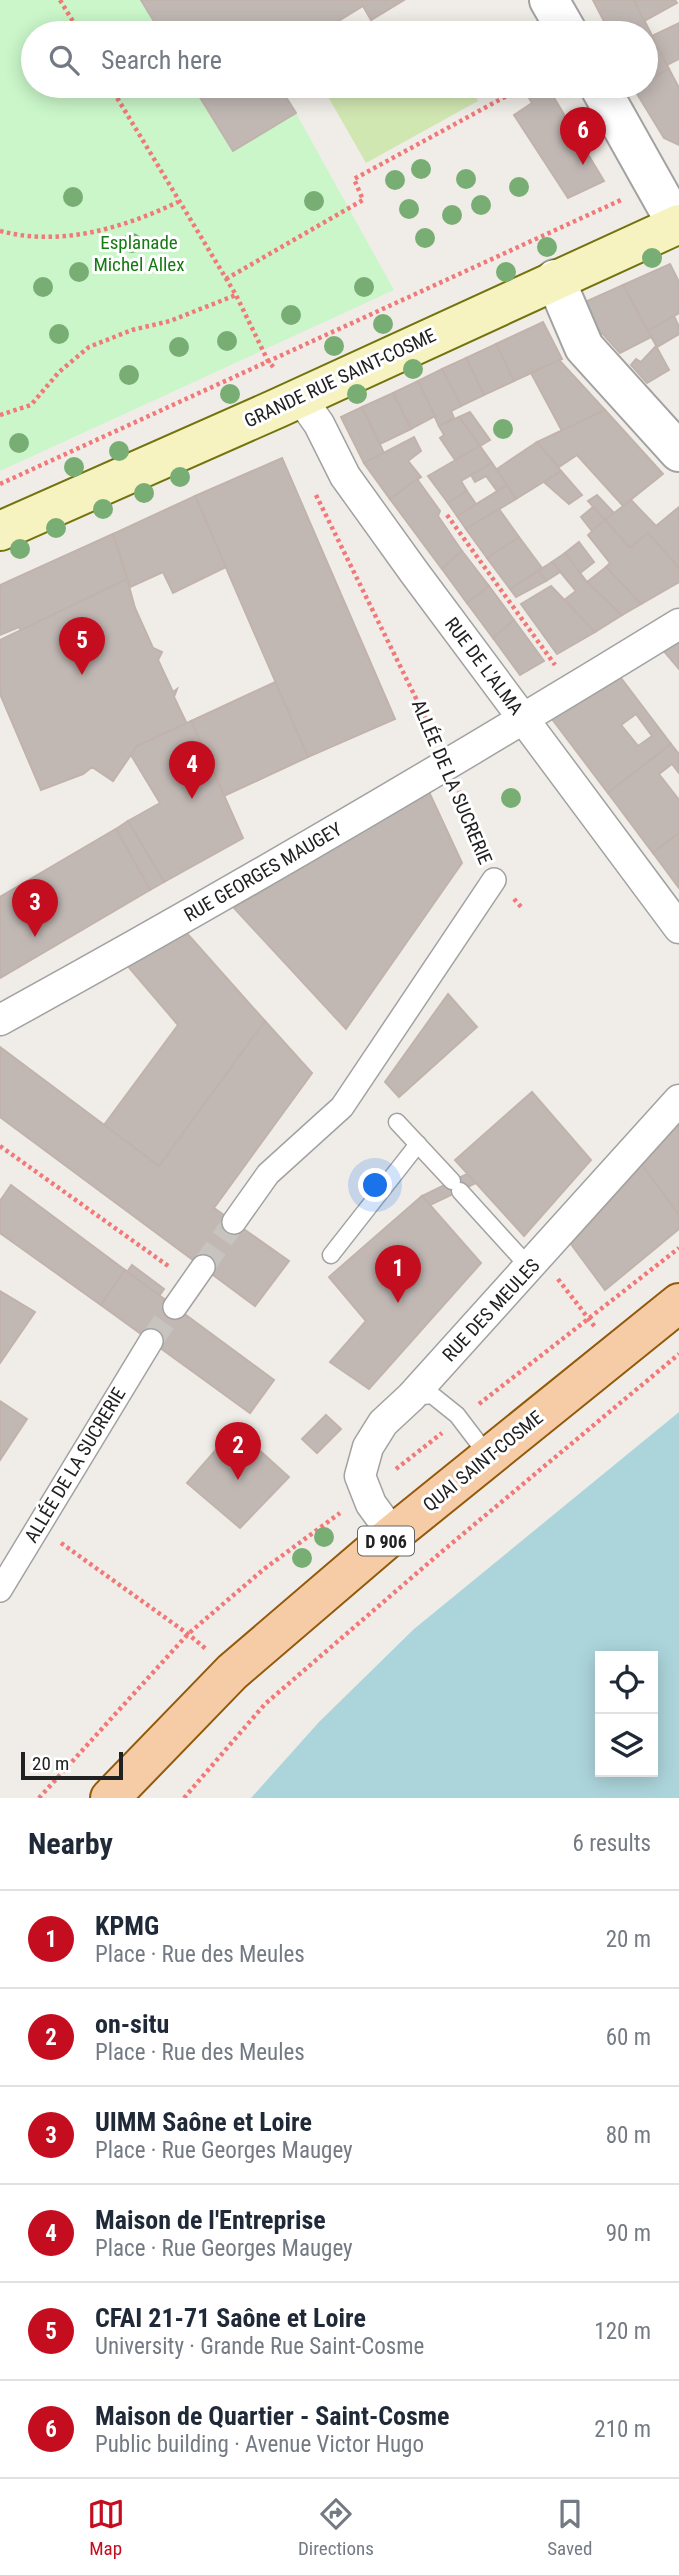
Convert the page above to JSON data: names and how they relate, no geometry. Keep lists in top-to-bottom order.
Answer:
{
  "streets": {
    "main road": ["GRANDE RUE SAINT-COSME", "QUAI SAINT-COSME", "D 906"],
    "street": [
      "RUE DE L'ALMA",
      "ALLÉE DE LA SUCRERIE",
      "RUE GEORGES MAUGEY",
      "RUE DES MEULES"
    ]
  },
  "crossings": [
    ["GRANDE RUE SAINT-COSME", "RUE DE L'ALMA"],
    ["RUE DE L'ALMA", "RUE GEORGES MAUGEY"],
    ["ALLÉE DE LA SUCRERIE", "RUE GEORGES MAUGEY"],
    ["RUE DES MEULES", "QUAI SAINT-COSME"]
  ],
  "parks": ["Esplanade Michel Allex"],
  "scale_bar": "20 m",
  "page": {
    "search": "Search here",
    "pins": [
      "6",
      "5",
      "4",
      "3",
      "1",
      "2"
    ],
    "scale": "20 m",
    "heading": ["Nearby", "6 results"],
    "list": [
      {
        "mark": "1",
        "name": "KPMG",
        "note": "Place · Rue des Meules",
        "value": "20 m"
      },
      {
        "mark": "2",
        "name": "on-situ",
        "note": "Place · Rue des Meules",
        "value": "60 m"
      },
      {
        "mark": "3",
        "name": "UIMM Saône et Loire",
        "note": "Place · Rue Georges Maugey",
        "value": "80 m"
      },
      {
        "mark": "4",
        "name": "Maison de l'Entreprise",
        "note": "Place · Rue Georges Maugey",
        "value": "90 m"
      },
      {
        "mark": "5",
        "name": "CFAI 21-71 Saône et Loire",
        "note": "University · Grande Rue Saint-Cosme",
        "value": "120 m"
      },
      {
        "mark": "6",
        "name": "Maison de Quartier - Saint-Cosme",
        "note": "Public building · Avenue Victor Hugo",
        "value": "210 m"
      }
    ],
    "nav": ["Map", "Directions", "Saved"]
  }
}
